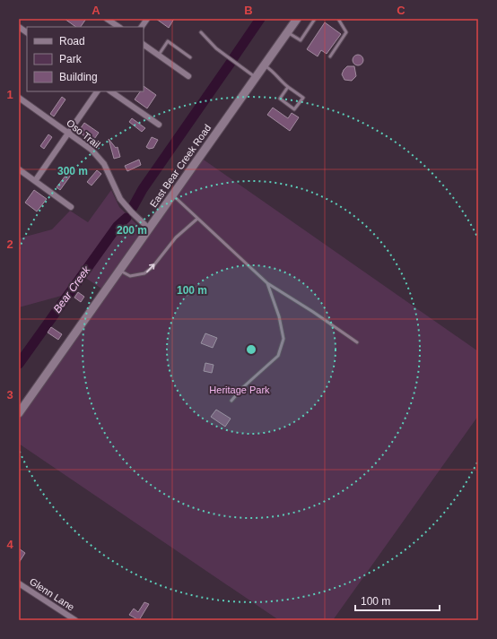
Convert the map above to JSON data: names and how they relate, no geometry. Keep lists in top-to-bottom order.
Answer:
{
  "streets": {
    "main road": ["East Bear Creek Road"],
    "street": ["Oso Trail", "Glenn Lane"]
  },
  "crossings": [
    ["Oso Trail", "East Bear Creek Road"]
  ],
  "water": ["Bear Creek"],
  "parks": ["Heritage Park"],
  "legend": ["Road", "Park", "Building"],
  "scale_bar": "100 m",
  "grid": {
    "columns": ["A", "B", "C"],
    "rows": [
      "1",
      "2",
      "3",
      "4"
    ]
  },
  "rings": ["300 m", "200 m", "100 m"]
}
